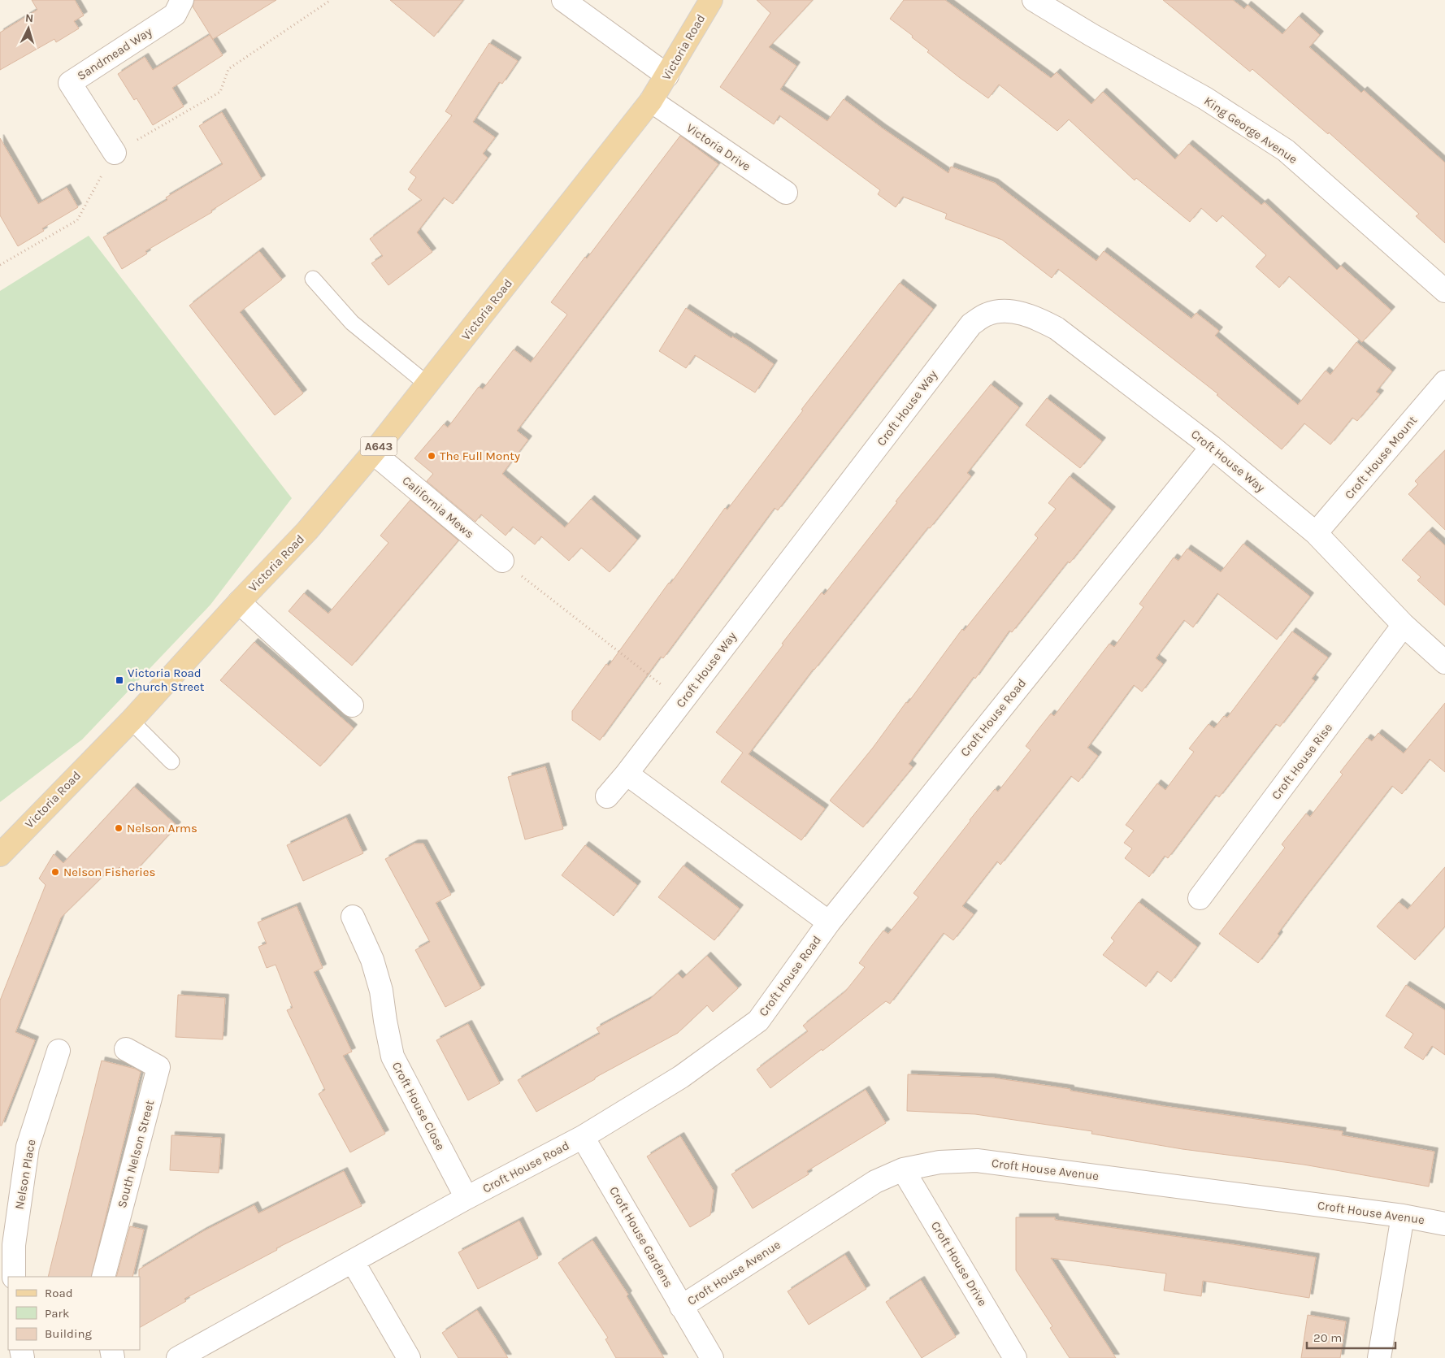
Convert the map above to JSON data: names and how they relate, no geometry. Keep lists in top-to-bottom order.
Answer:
{
  "streets": {
    "main road": ["Victoria Road", "A643"],
    "street": [
      "Sandmead Way",
      "King George Avenue",
      "Victoria Drive",
      "Croft House Way",
      "Croft House Mount",
      "California Mews",
      "Croft House Road",
      "Croft House Rise",
      "Croft House Close",
      "South Nelson Street",
      "Croft House Avenue",
      "Nelson Place",
      "Croft House Gardens",
      "Croft House Drive"
    ]
  },
  "crossings": [
    ["Victoria Road", "Victoria Drive"],
    ["Victoria Road", "California Mews"],
    ["Croft House Way", "Croft House Mount"],
    ["Croft House Way", "Croft House Road"],
    ["Croft House Way", "Croft House Rise"],
    ["Croft House Road", "Croft House Close"],
    ["Croft House Road", "Croft House Gardens"],
    ["Croft House Avenue", "Croft House Gardens"],
    ["Croft House Avenue", "Croft House Drive"]
  ],
  "places": {
    "other": ["The Full Monty", "Nelson Arms", "Nelson Fisheries"],
    "transit": ["Victoria Road Church Street"]
  },
  "legend": ["Road", "Park", "Building"],
  "scale_bar": "20 m",
  "north": "top"
}
